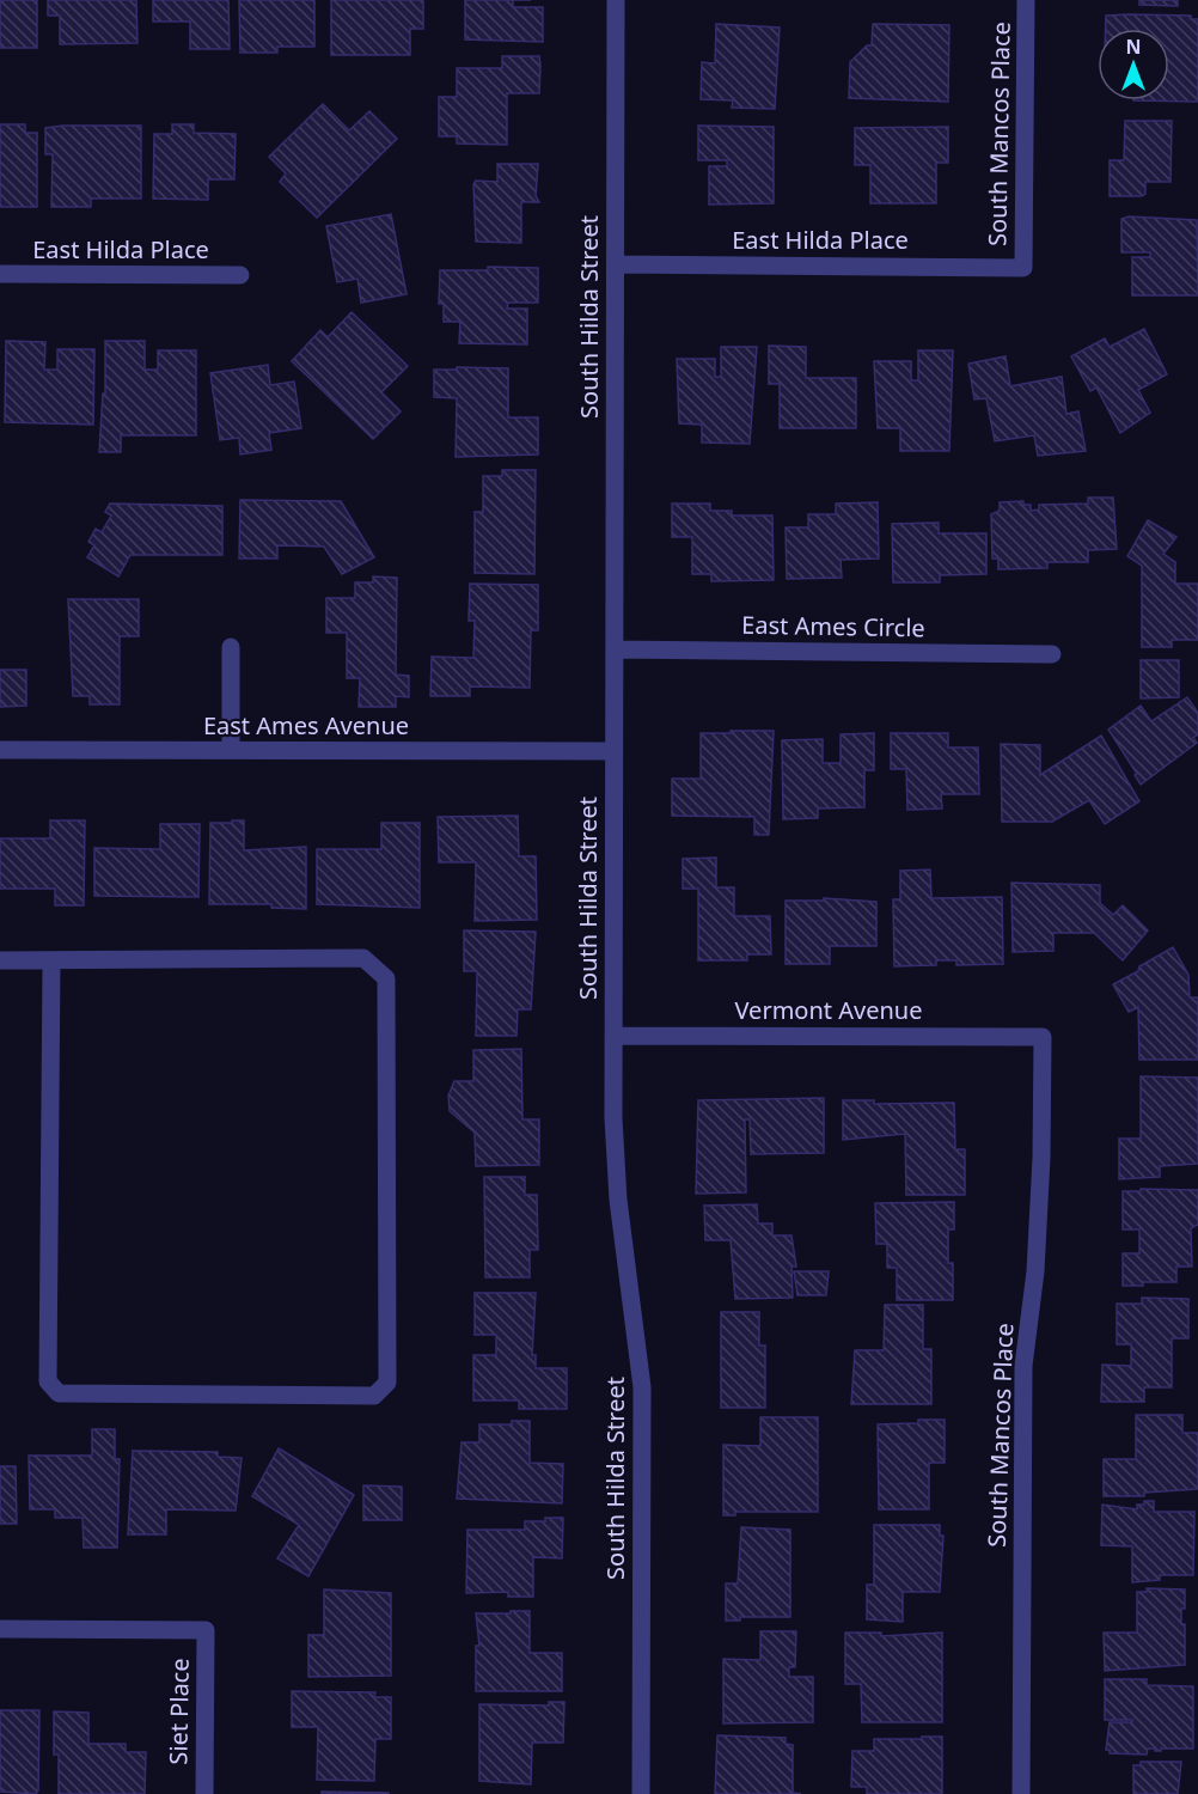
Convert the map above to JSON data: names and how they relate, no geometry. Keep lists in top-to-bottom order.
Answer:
{
  "streets": {
    "street": [
      "South Mancos Place",
      "East Hilda Place",
      "South Hilda Street",
      "East Ames Circle",
      "East Ames Avenue",
      "Vermont Avenue",
      "Siet Place"
    ]
  },
  "crossings": [
    ["South Mancos Place", "East Hilda Place"],
    ["South Mancos Place", "Vermont Avenue"],
    ["East Hilda Place", "South Hilda Street"],
    ["South Hilda Street", "East Ames Circle"],
    ["South Hilda Street", "East Ames Avenue"],
    ["South Hilda Street", "Vermont Avenue"]
  ],
  "north": "top"
}
